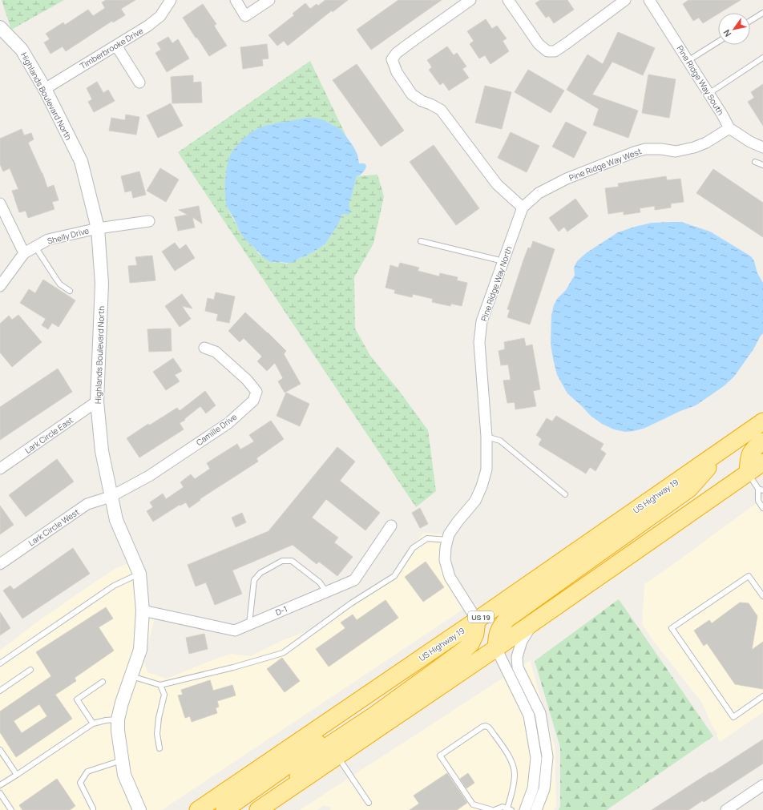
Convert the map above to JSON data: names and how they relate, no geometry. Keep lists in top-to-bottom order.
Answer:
{
  "streets": {
    "highway": ["US Highway 19", "US 19"],
    "street": [
      "Timberbrooke Drive",
      "Pine Ridge Way South",
      "Highlands Boulevard North",
      "Pine Ridge Way West",
      "Shelly Drive",
      "Pine Ridge Way North",
      "Camille Drive",
      "Lark Circle East",
      "Lark Circle West",
      "D-1"
    ]
  },
  "crossings": [
    ["Timberbrooke Drive", "Highlands Boulevard North"],
    ["Pine Ridge Way South", "Pine Ridge Way West"],
    ["Highlands Boulevard North", "Shelly Drive"],
    ["Highlands Boulevard North", "Camille Drive"],
    ["Highlands Boulevard North", "Lark Circle East"],
    ["Highlands Boulevard North", "Lark Circle West"],
    ["Highlands Boulevard North", "D-1"],
    ["Pine Ridge Way West", "Pine Ridge Way North"],
    ["Pine Ridge Way North", "US Highway 19"],
    ["Camille Drive", "Lark Circle West"]
  ],
  "north": "bottom left"
}
